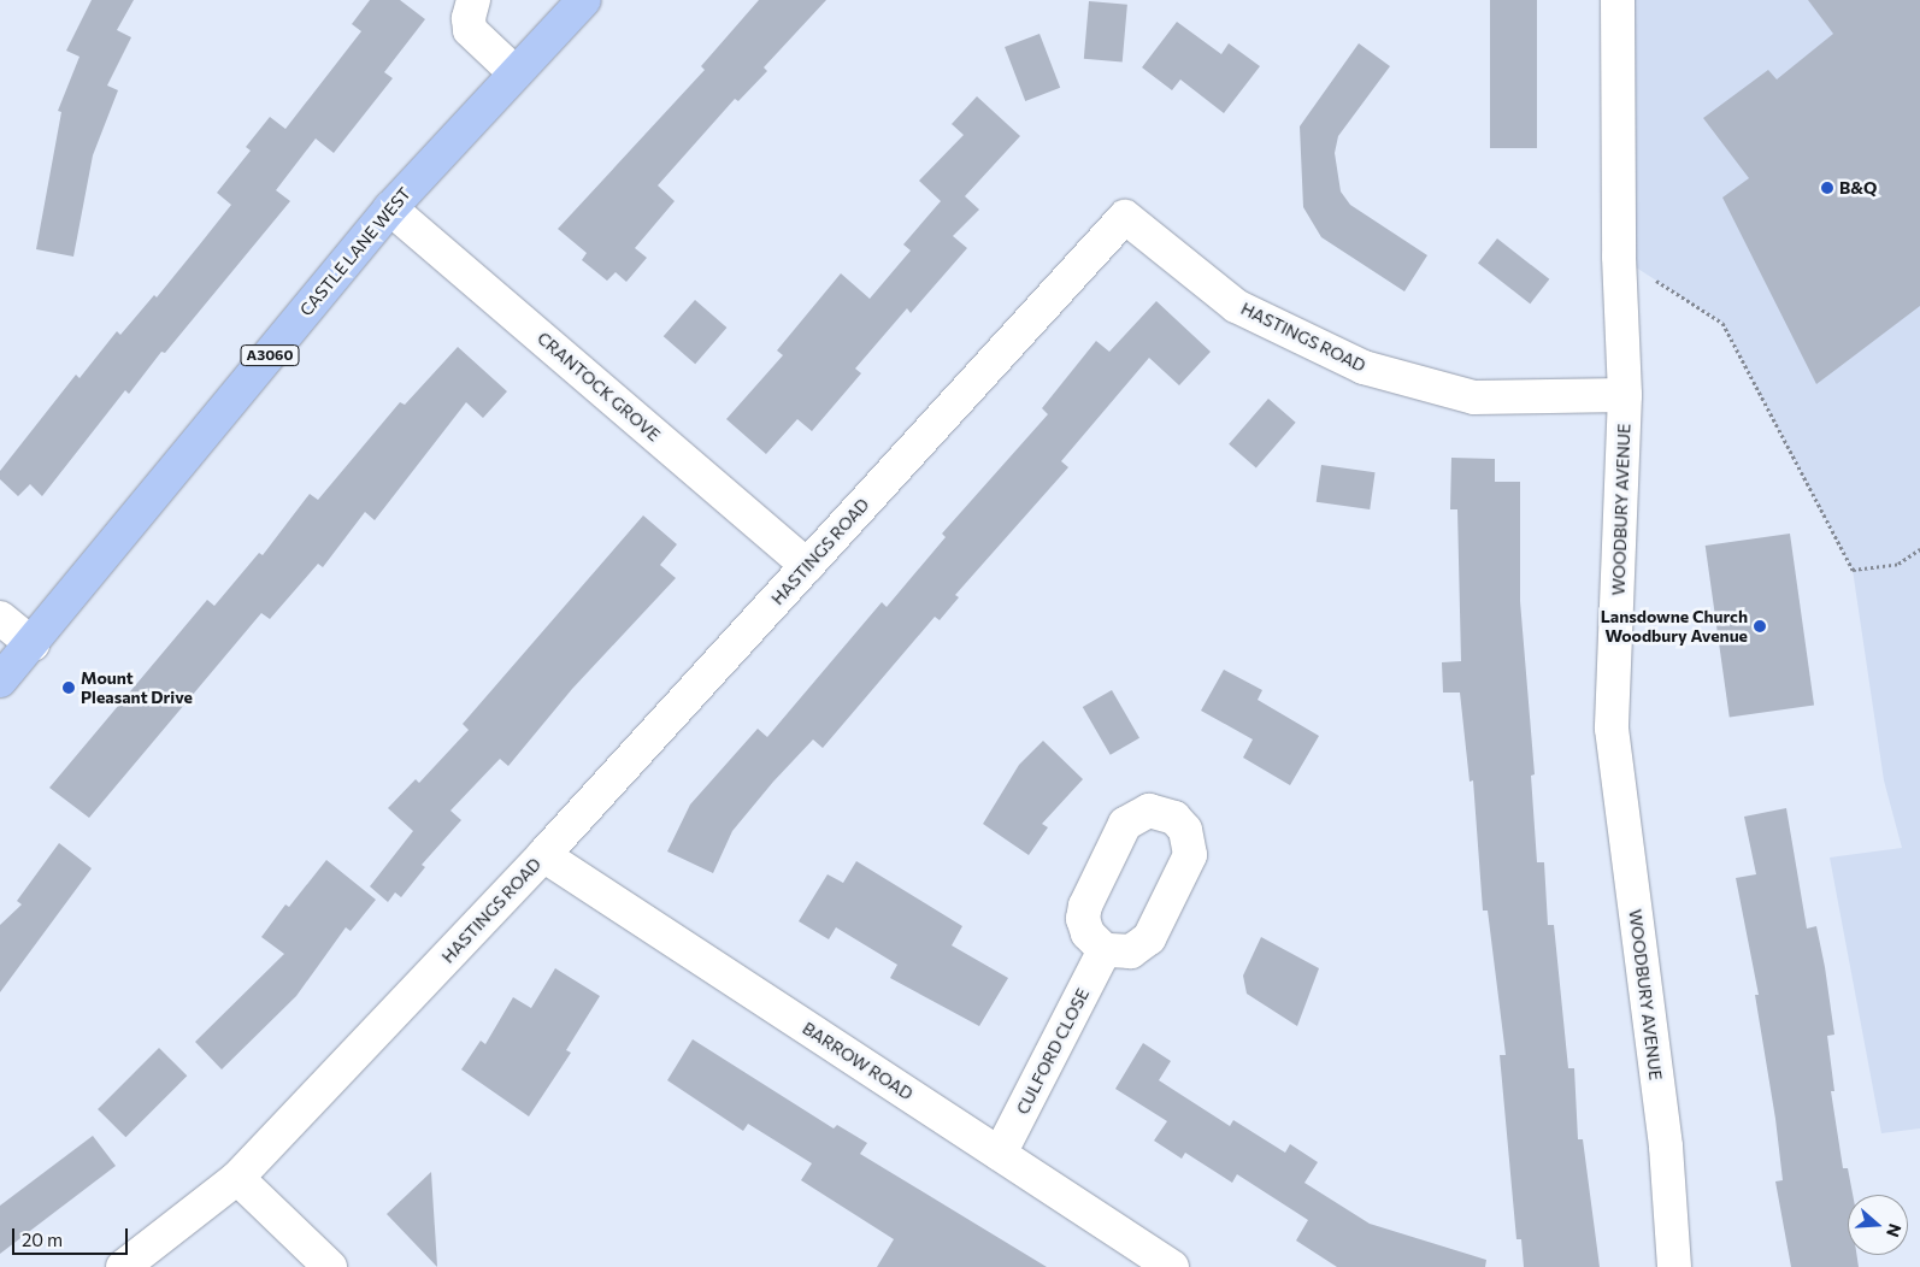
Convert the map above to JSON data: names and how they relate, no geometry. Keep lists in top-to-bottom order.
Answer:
{
  "streets": {
    "main road": ["CASTLE LANE WEST", "A3060"],
    "street": [
      "HASTINGS ROAD",
      "CRANTOCK GROVE",
      "WOODBURY AVENUE",
      "CULFORD CLOSE",
      "BARROW ROAD"
    ]
  },
  "crossings": [
    ["CASTLE LANE WEST", "CRANTOCK GROVE"],
    ["HASTINGS ROAD", "CRANTOCK GROVE"],
    ["HASTINGS ROAD", "WOODBURY AVENUE"],
    ["HASTINGS ROAD", "BARROW ROAD"],
    ["CULFORD CLOSE", "BARROW ROAD"]
  ],
  "places": ["B&Q", "Lansdowne Church Woodbury Avenue", "Mount Pleasant Drive"],
  "scale_bar": "20 m",
  "north": "right"
}
